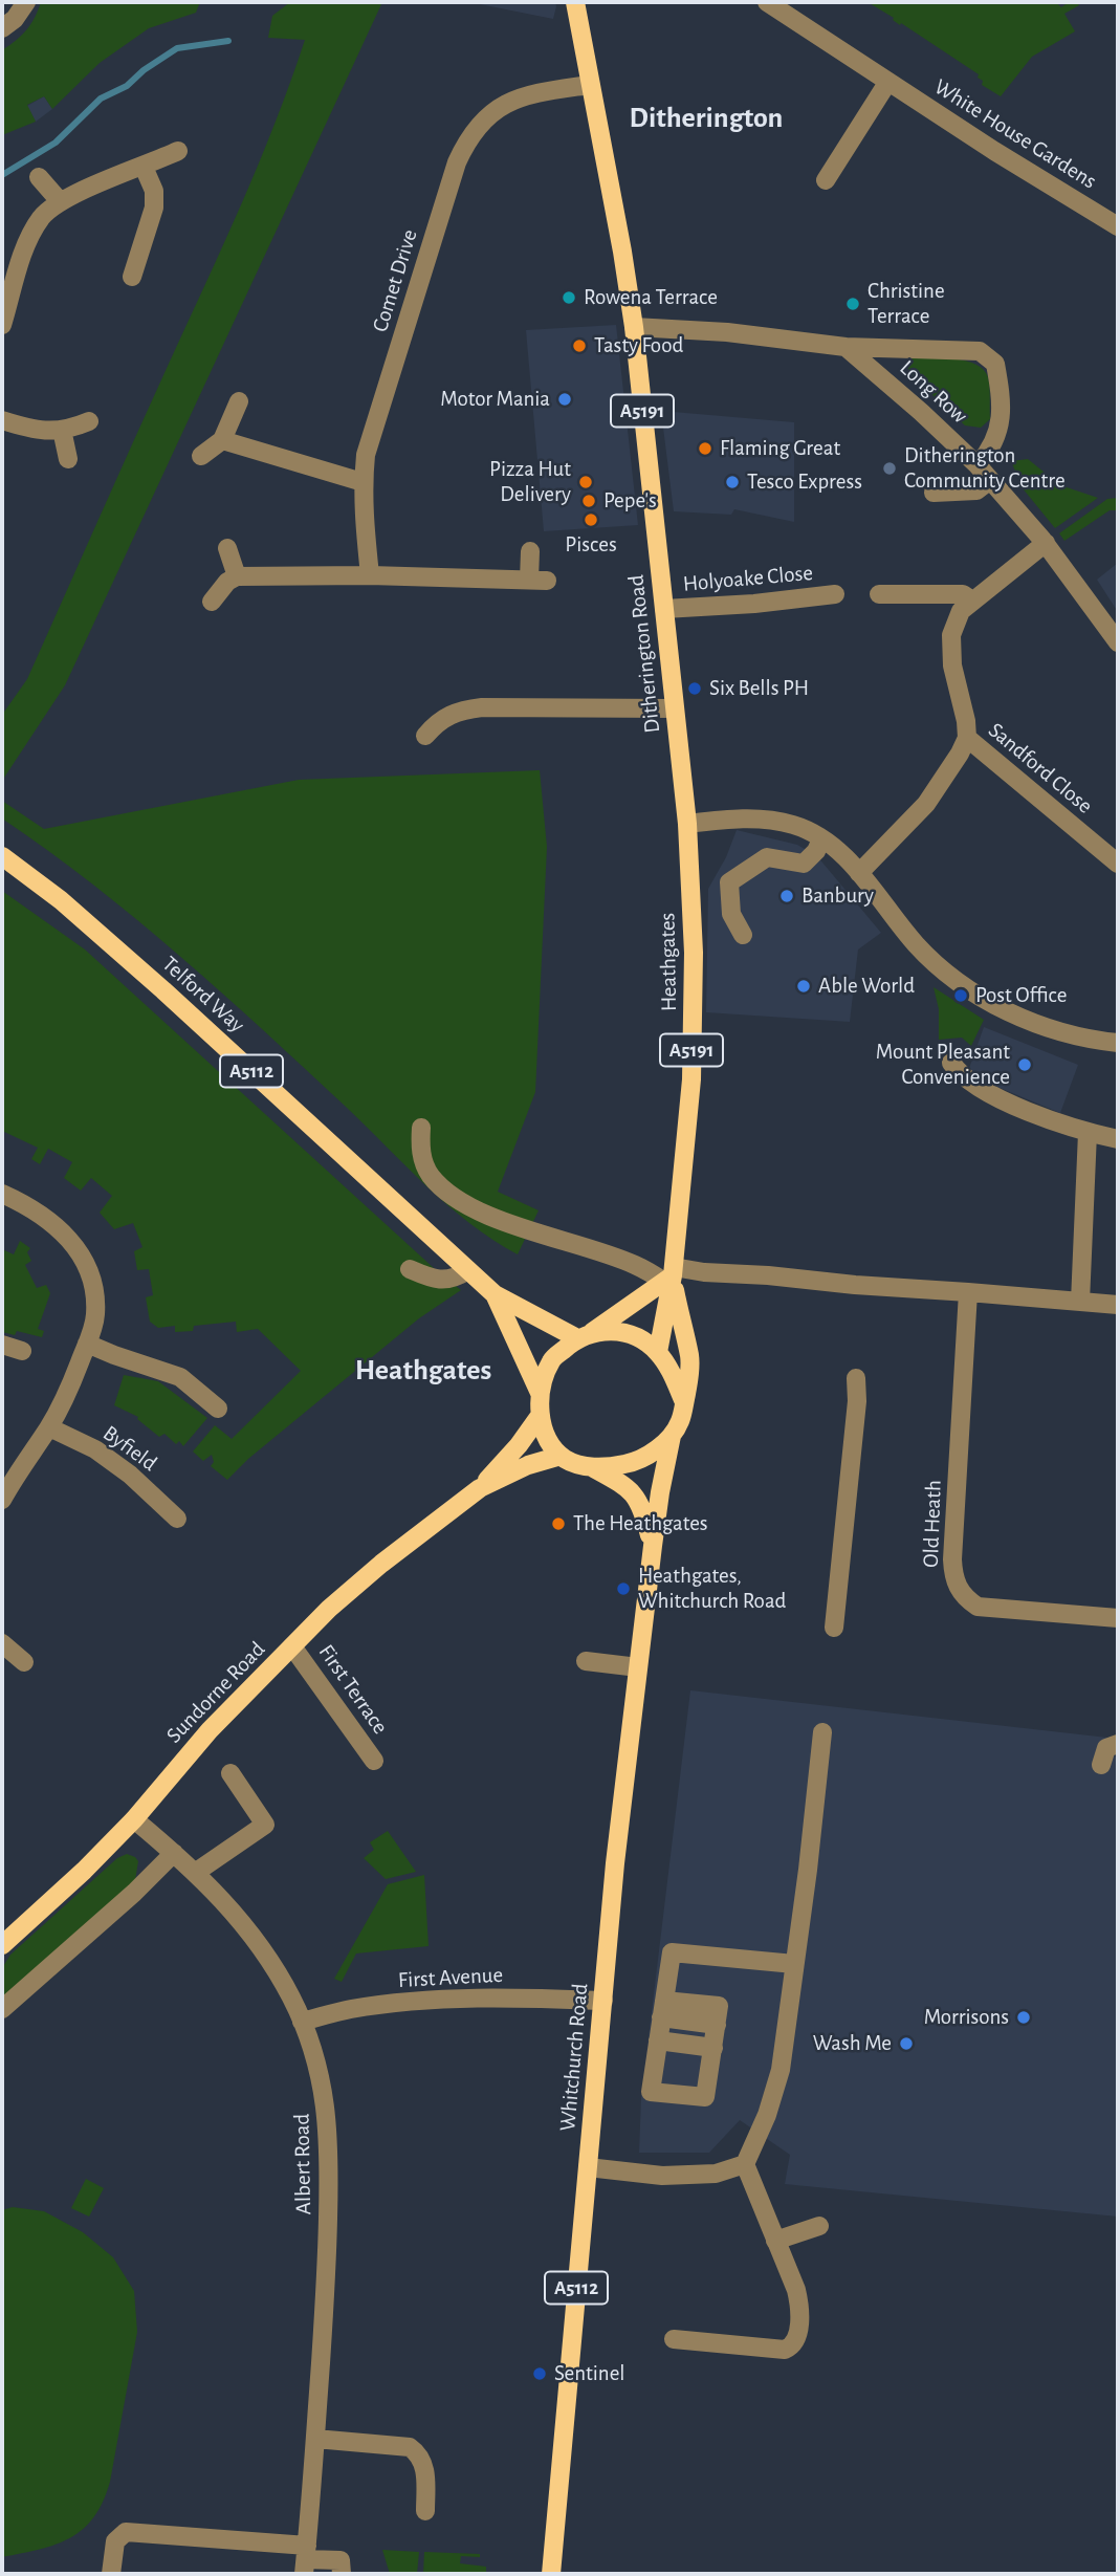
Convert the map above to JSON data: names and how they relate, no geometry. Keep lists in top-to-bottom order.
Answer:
{
  "streets": {
    "main road": [
      "A5191",
      "Ditherington Road",
      "Heathgates",
      "Telford Way",
      "A5112",
      "Sundorne Road",
      "Whitchurch Road"
    ],
    "street": [
      "White House Gardens",
      "Comet Drive",
      "Long Row",
      "Holyoake Close",
      "Sandford Close",
      "Byfield",
      "Old Heath",
      "First Terrace",
      "First Avenue",
      "Albert Road"
    ]
  },
  "crossings": [
    ["Comet Drive", "Ditherington Road"],
    ["A5191", "Heathgates"],
    ["A5191", "Telford Way"],
    ["A5191", "A5112"],
    ["A5191", "Sundorne Road"],
    ["A5191", "Whitchurch Road"],
    ["Holyoake Close", "Ditherington Road"],
    ["Ditherington Road", "Heathgates"],
    ["Heathgates", "Telford Way"],
    ["Heathgates", "A5112"],
    ["Heathgates", "Sundorne Road"],
    ["Heathgates", "Whitchurch Road"],
    ["Telford Way", "A5112"],
    ["Telford Way", "Sundorne Road"],
    ["Telford Way", "Whitchurch Road"],
    ["A5112", "Sundorne Road"],
    ["A5112", "Whitchurch Road"],
    ["First Terrace", "Sundorne Road"],
    ["Sundorne Road", "Whitchurch Road"],
    ["Sundorne Road", "Albert Road"],
    ["First Avenue", "Whitchurch Road"],
    ["First Avenue", "Albert Road"]
  ],
  "districts": ["Ditherington", "Heathgates"],
  "places": [
    "Rowena Terrace",
    "Christine Terrace",
    "Tasty Food",
    "Motor Mania",
    "Flaming Great",
    "Ditherington Community Centre",
    "Pizza Hut Delivery",
    "Tesco Express",
    "Pepe's",
    "Pisces",
    "Six Bells PH",
    "Banbury",
    "Able World",
    "Post Office",
    "Mount Pleasant Convenience",
    "The Heathgates",
    "Heathgates, Whitchurch Road",
    "Morrisons",
    "Wash Me",
    "Sentinel"
  ]
}
